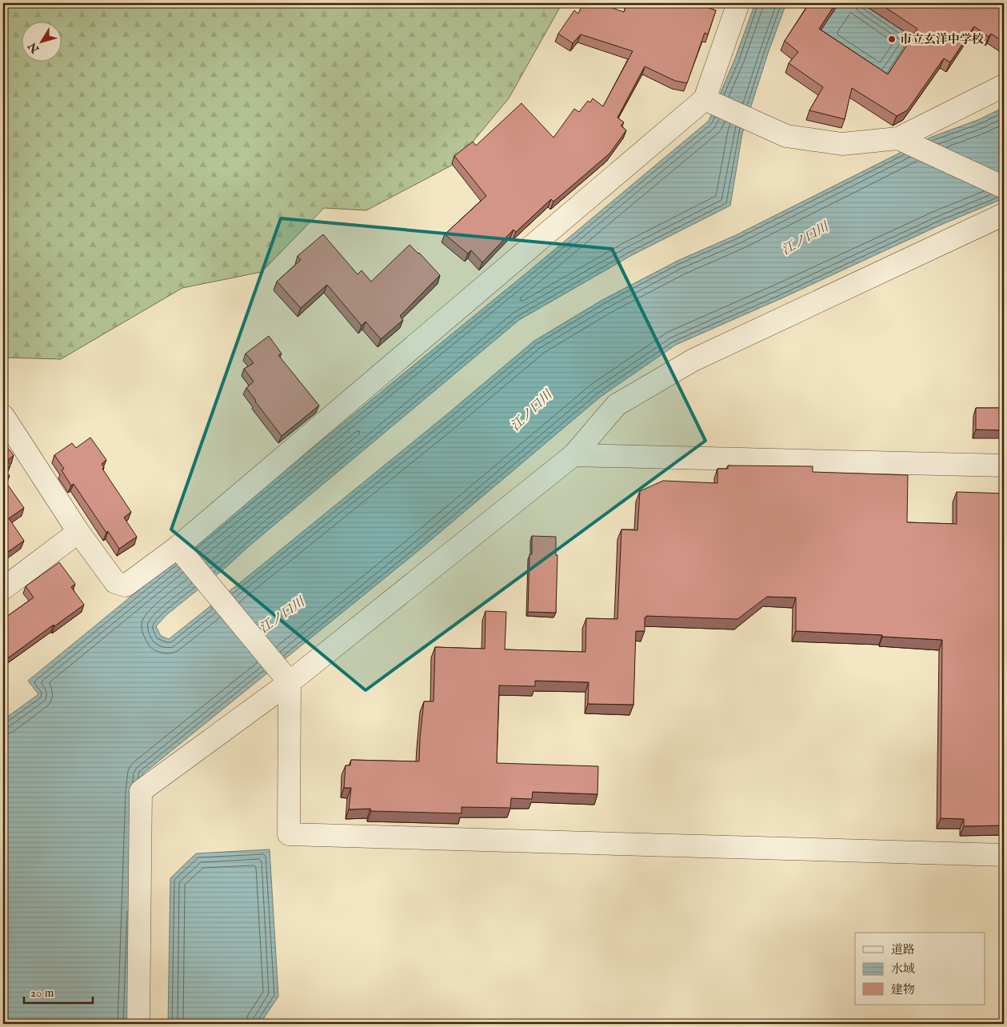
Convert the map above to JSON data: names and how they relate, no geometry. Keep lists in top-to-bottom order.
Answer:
{
  "water": ["江ノ口川"],
  "places": ["市立玄洋中学校"],
  "legend": ["道路", "水域", "建物"],
  "scale_bar": "20 m",
  "north": "bottom left"
}
